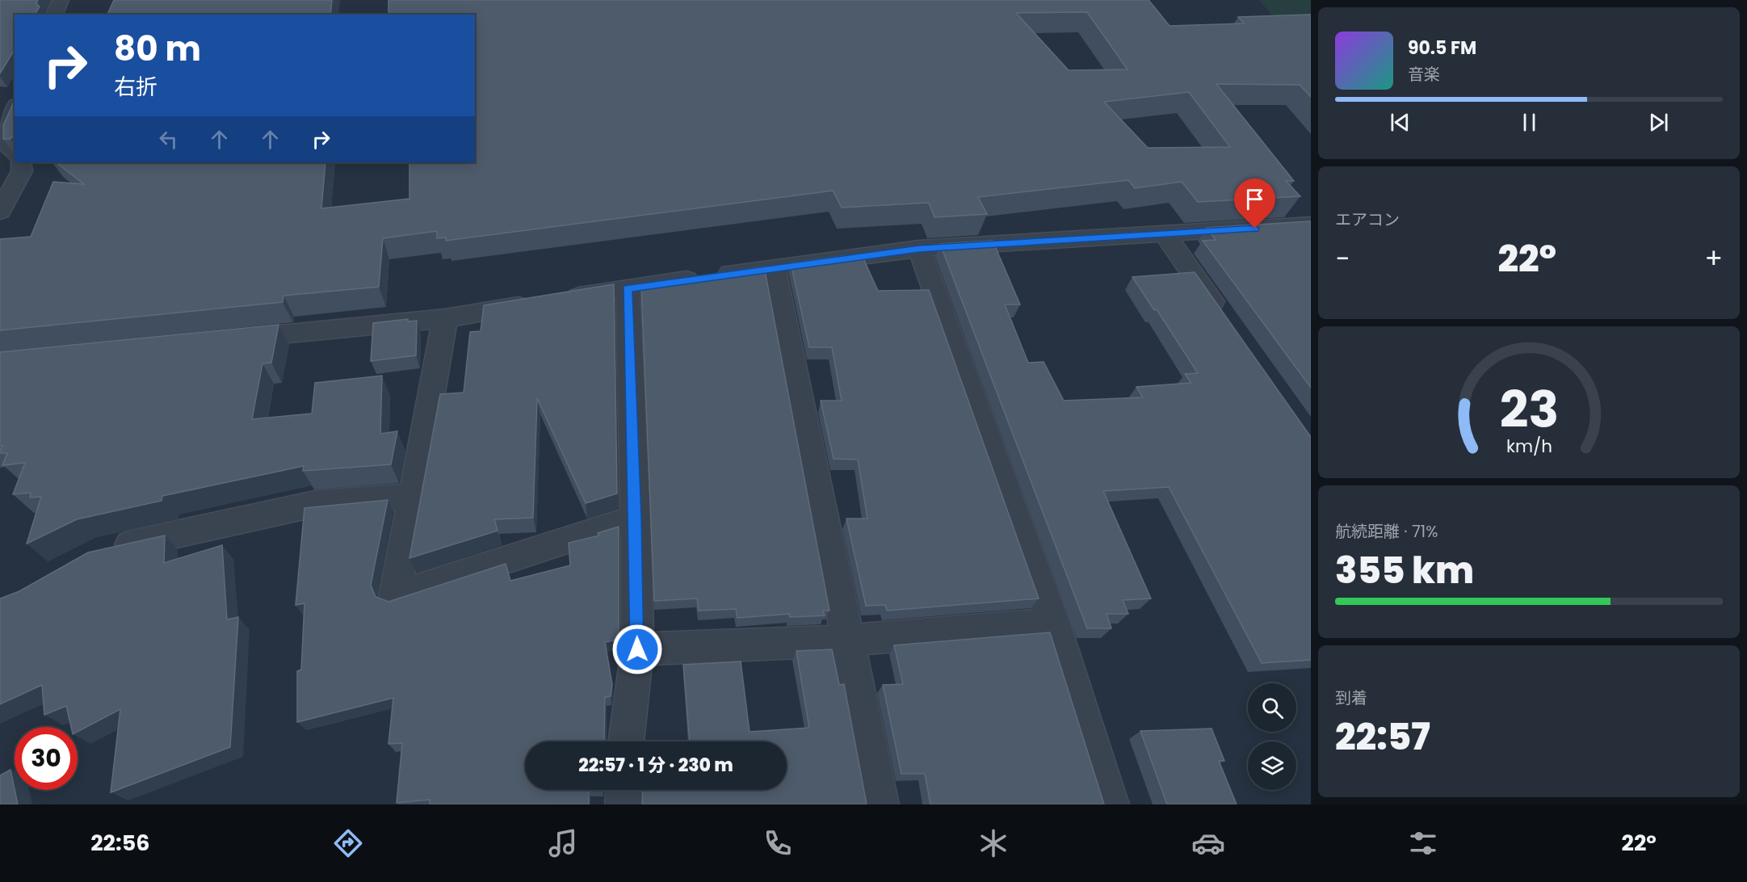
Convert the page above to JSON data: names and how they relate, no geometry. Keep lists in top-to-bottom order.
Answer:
{
  "page": {
    "turn": ["80 m", "右折"],
    "song": ["90.5 FM", "音楽"],
    "tile": [
      "エアコン",
      ["航続距離 · 71%", "355 km"],
      ["到着", "22:57"]
    ],
    "heat": ["−", "22°", "+"],
    "limit": "30",
    "trip": "22:57 · 1 分 · 230 m",
    "tabs": ["22:56", "22°"],
    "gauge": ["23", "km/h"]
  }
}
